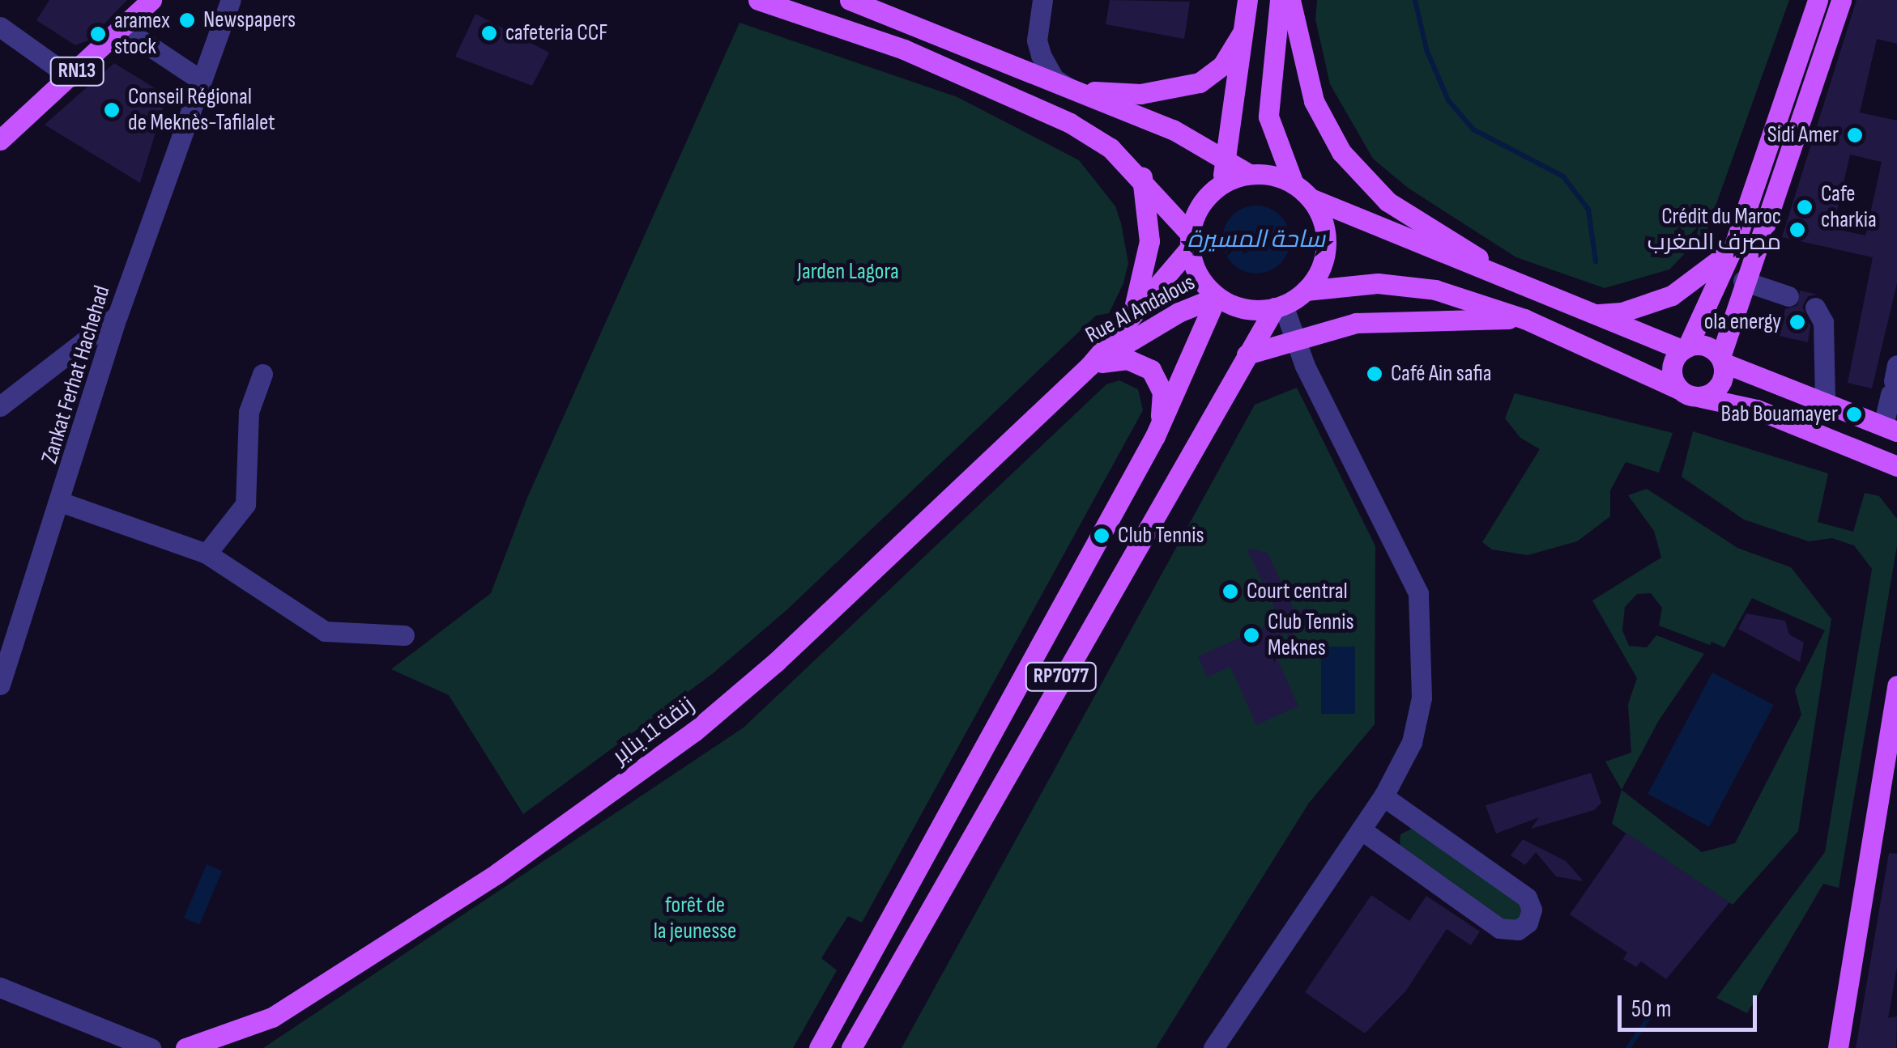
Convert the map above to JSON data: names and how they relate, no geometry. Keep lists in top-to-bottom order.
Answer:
{
  "streets": {
    "main road": [
      "RN13",
      "Rue Al Andalous",
      "RP7077",
      "زنقة 11 يناير"
    ],
    "street": ["Zankat Ferhat Hachehad"]
  },
  "crossings": [
    ["Rue Al Andalous", "RP7077"],
    ["Rue Al Andalous", "زنقة 11 يناير"]
  ],
  "water": ["ساحة المسيرة"],
  "parks": ["Jarden Lagora", "forêt de la jeunesse"],
  "places": [
    "Newspapers",
    "cafeteria CCF",
    "aramex stock",
    "Conseil Régional de Meknès-Tafilalet",
    "Sidi Amer",
    "Cafe charkia",
    "Crédit du Maroc مصرف المغرب",
    "ola energy",
    "Café Ain safia",
    "Bab Bouamayer",
    "Club Tennis",
    "Court central",
    "Club Tennis Meknes"
  ],
  "scale_bar": "50 m"
}
